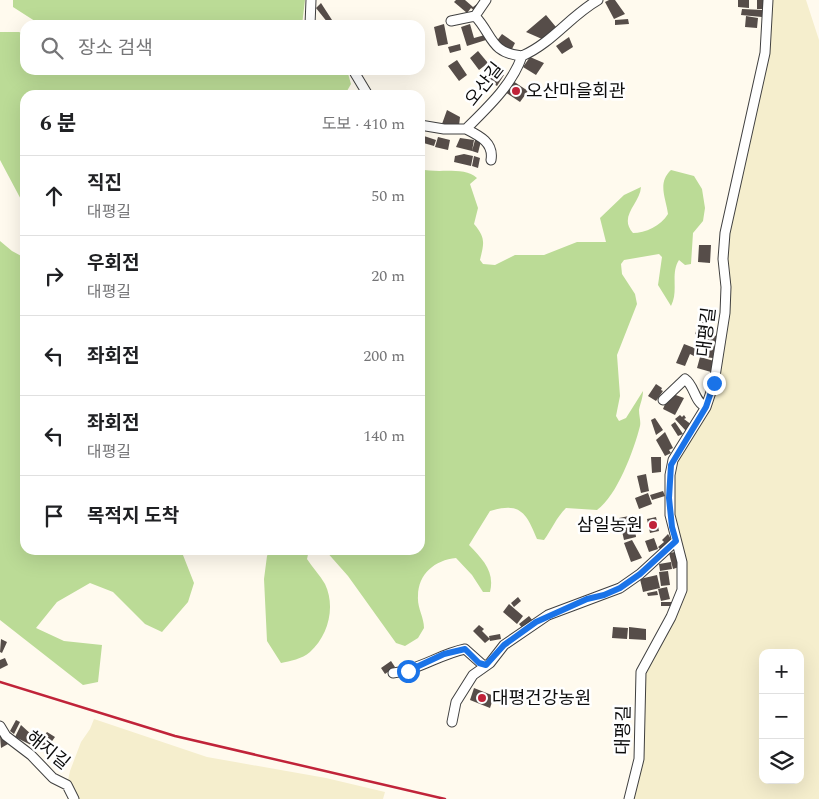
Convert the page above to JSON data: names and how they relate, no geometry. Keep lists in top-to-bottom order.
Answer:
{
  "streets": {
    "lane": ["오산길", "대평길", "해지길"]
  },
  "places": ["오산마을회관", "삼일농원", "대평건강농원"],
  "page": {
    "search": "장소 검색",
    "heading": ["6 분", "도보 · 410 m"],
    "list": [
      ["직진", "대평길", "50 m"],
      ["우회전", "대평길", "20 m"],
      ["좌회전", "200 m"],
      ["좌회전", "대평길", "140 m"],
      "목적지 도착"
    ],
    "map_buttons": ["+", "−"]
  }
}
